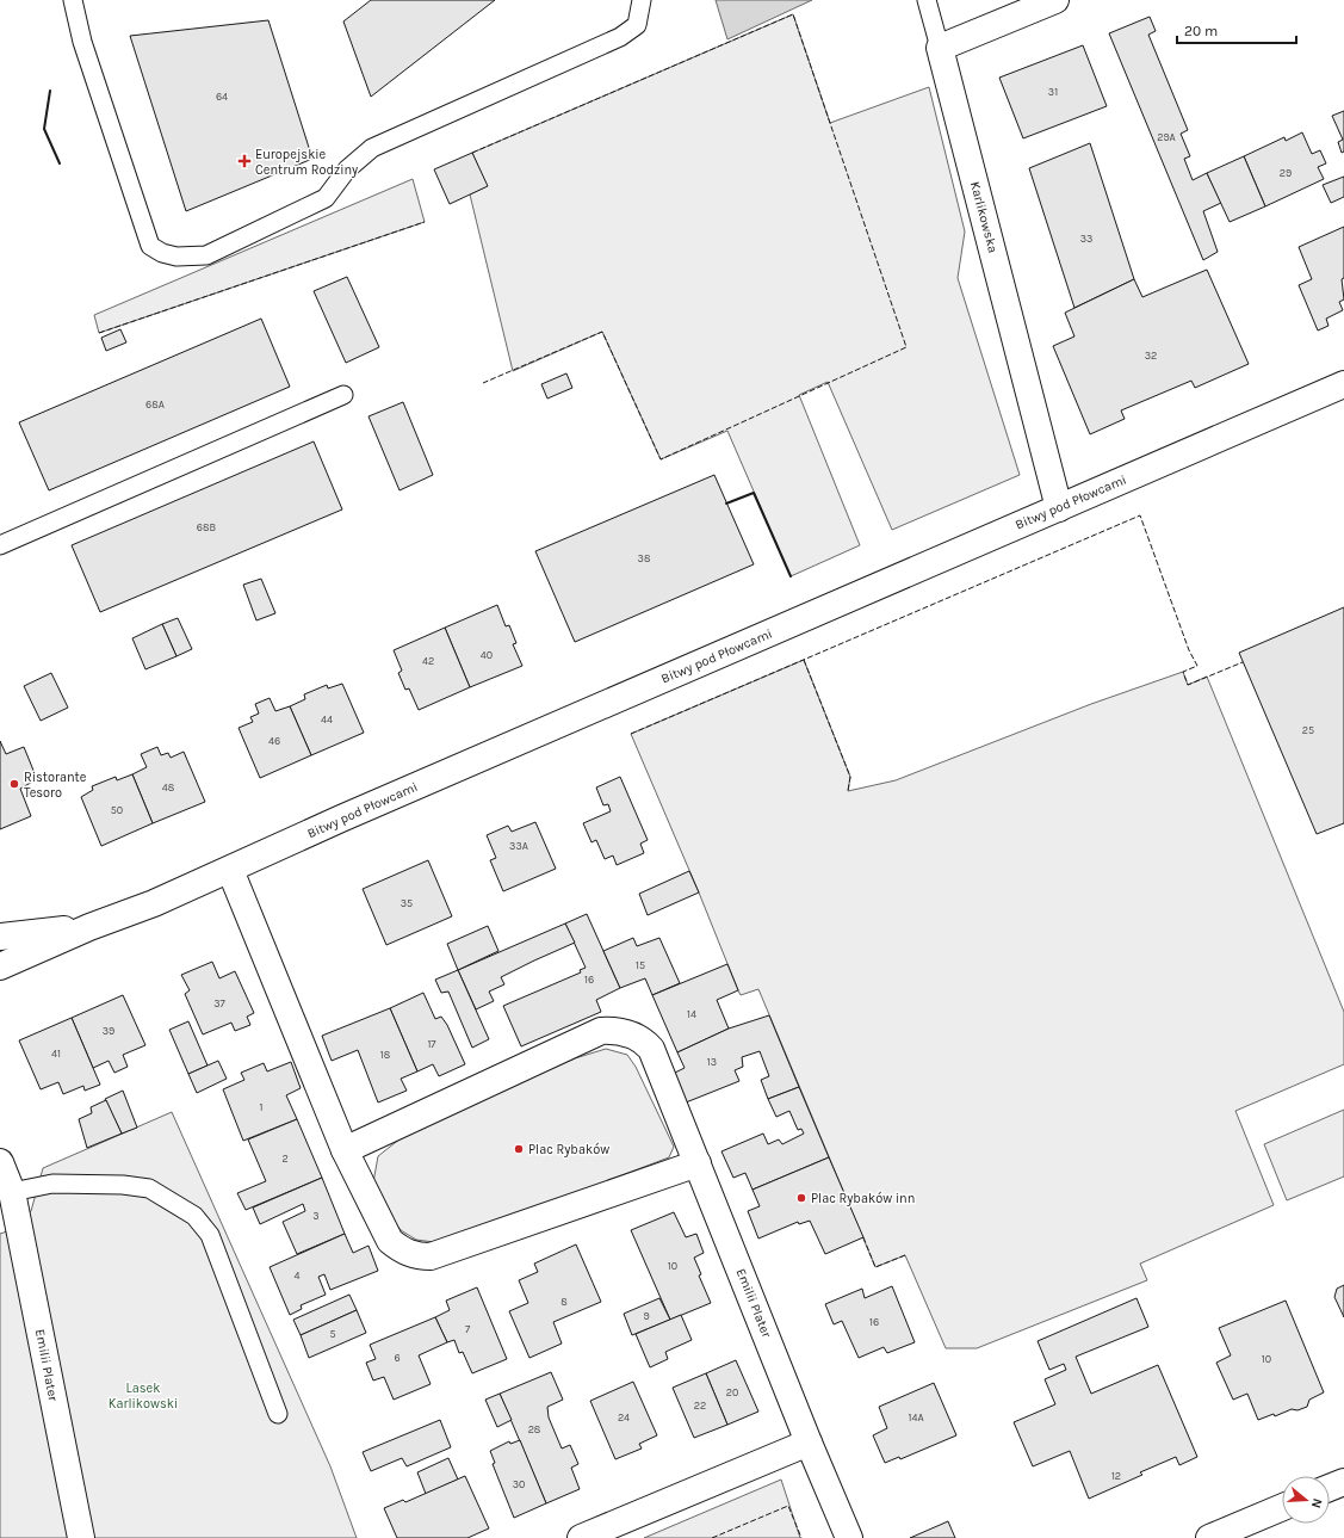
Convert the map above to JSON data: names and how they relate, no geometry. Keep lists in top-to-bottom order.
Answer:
{
  "streets": {
    "street": ["Karlikowska", "Bitwy pod Płowcami", "Emilii Plater"]
  },
  "crossings": [
    ["Karlikowska", "Bitwy pod Płowcami"]
  ],
  "parks": ["Lasek Karlikowski"],
  "places": {
    "health": ["Europejskie Centrum Rodziny"],
    "other": ["Ristorante Tesoro", "Plac Rybaków", "Plac Rybaków inn"]
  },
  "house_numbers": [
    "31",
    "64",
    "29A",
    "29",
    "33",
    "32",
    "68A",
    "68B",
    "38",
    "40",
    "42",
    "44",
    "25",
    "46",
    "48",
    "50",
    "33A",
    "35",
    "15",
    "16",
    "37",
    "14",
    "39",
    "17",
    "41",
    "18",
    "13",
    "1",
    "2",
    "3",
    "10",
    "4",
    "8",
    "9",
    "16",
    "7",
    "5",
    "6",
    "10",
    "20",
    "22",
    "24",
    "14A",
    "28",
    "12",
    "30"
  ],
  "scale_bar": "20 m",
  "north": "right"
}
